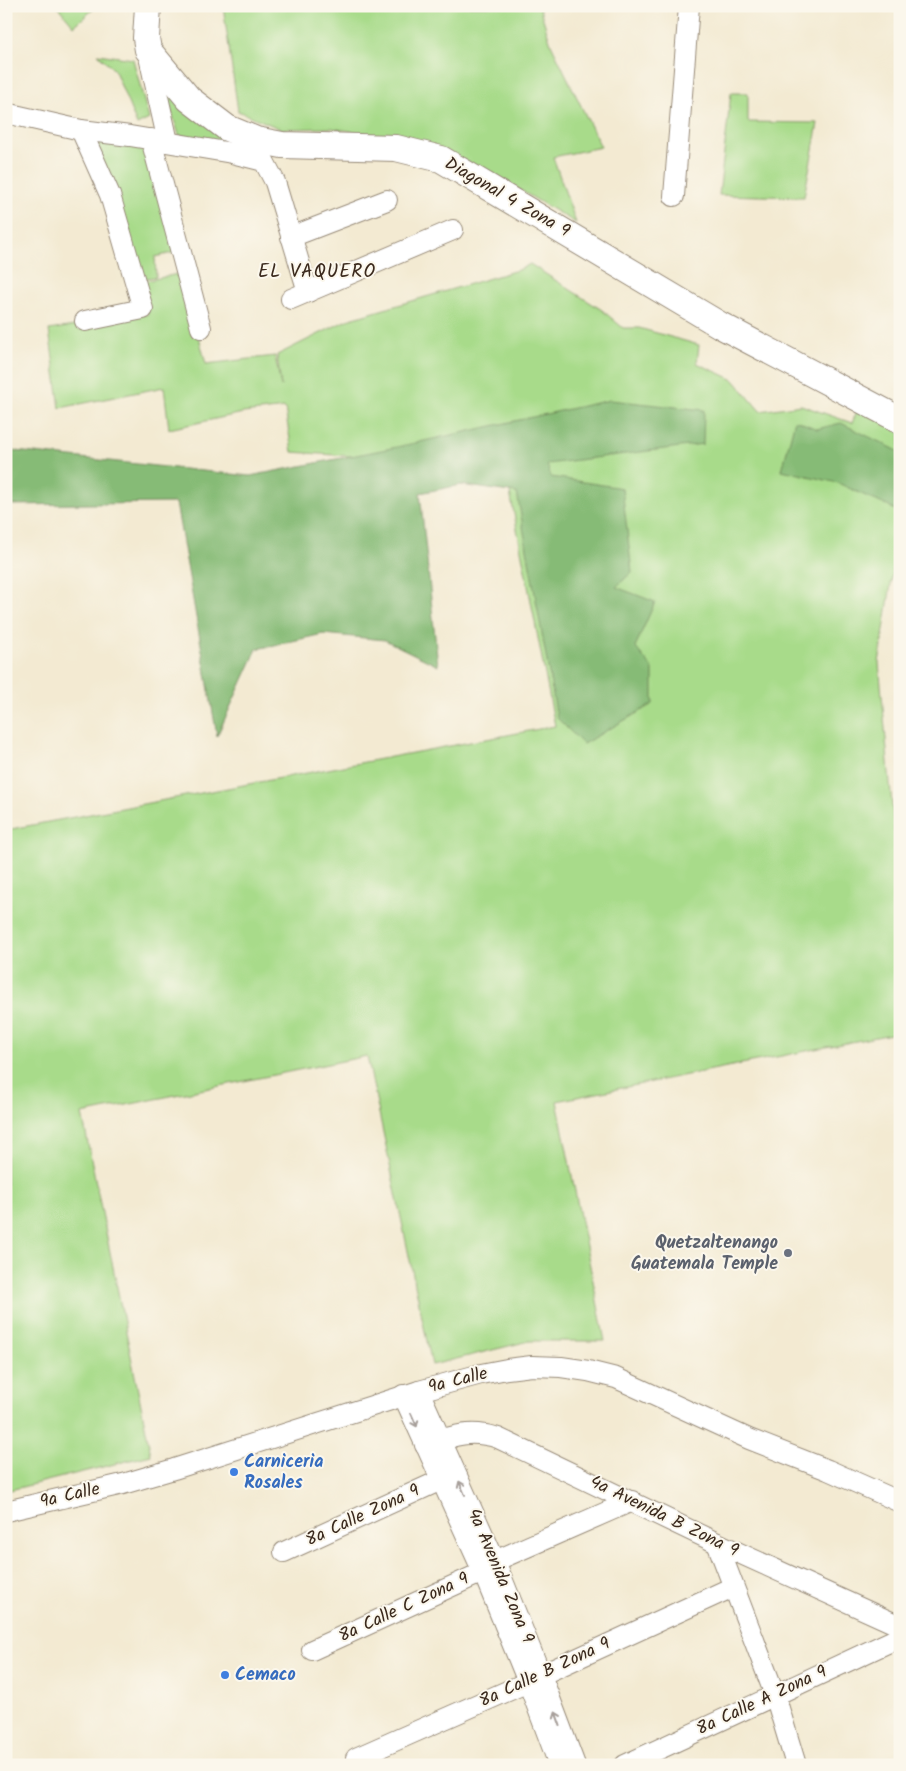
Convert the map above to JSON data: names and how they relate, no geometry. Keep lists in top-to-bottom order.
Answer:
{
  "streets": {
    "main road": ["Diagonal 4 Zona 9"],
    "street": [
      "9a Calle",
      "8a Calle Zona 9",
      "4a Avenida B Zona 9",
      "4a Avenida Zona 9",
      "8a Calle C Zona 9",
      "8a Calle B Zona 9",
      "8a Calle A Zona 9"
    ]
  },
  "crossings": [
    ["9a Calle", "4a Avenida Zona 9"],
    ["8a Calle Zona 9", "4a Avenida Zona 9"],
    ["4a Avenida B Zona 9", "4a Avenida Zona 9"],
    ["4a Avenida B Zona 9", "8a Calle C Zona 9"],
    ["4a Avenida Zona 9", "8a Calle C Zona 9"],
    ["4a Avenida Zona 9", "8a Calle B Zona 9"]
  ],
  "districts": ["EL VAQUERO"],
  "places": ["Quetzaltenango Guatemala Temple", "Carniceria Rosales", "Cemaco"]
}
